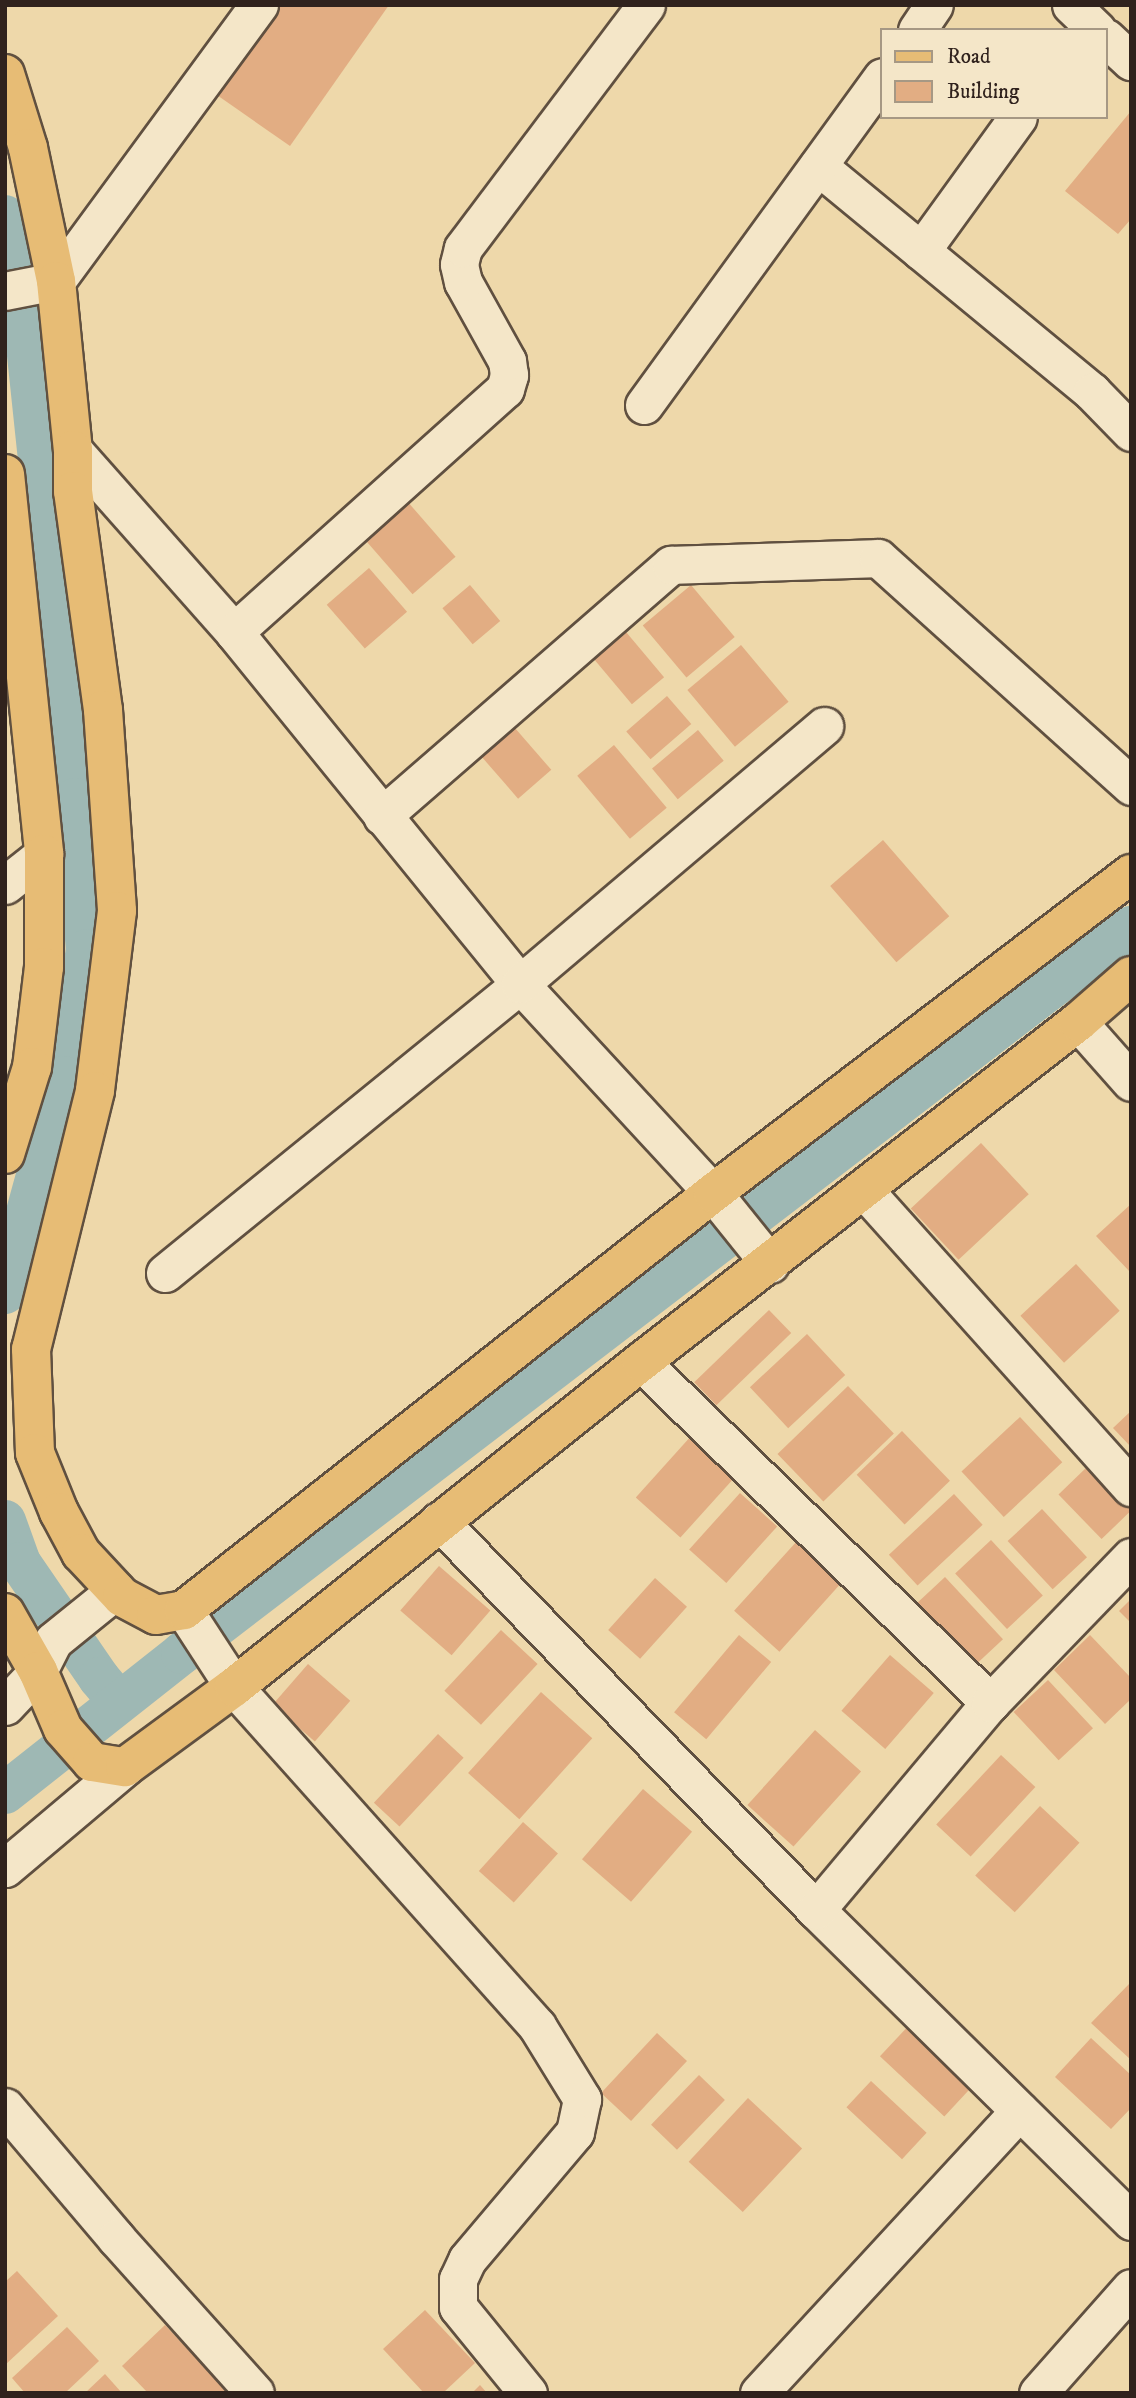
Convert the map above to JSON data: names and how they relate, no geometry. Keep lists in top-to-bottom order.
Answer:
{
  "legend": ["Road", "Building"]
}
